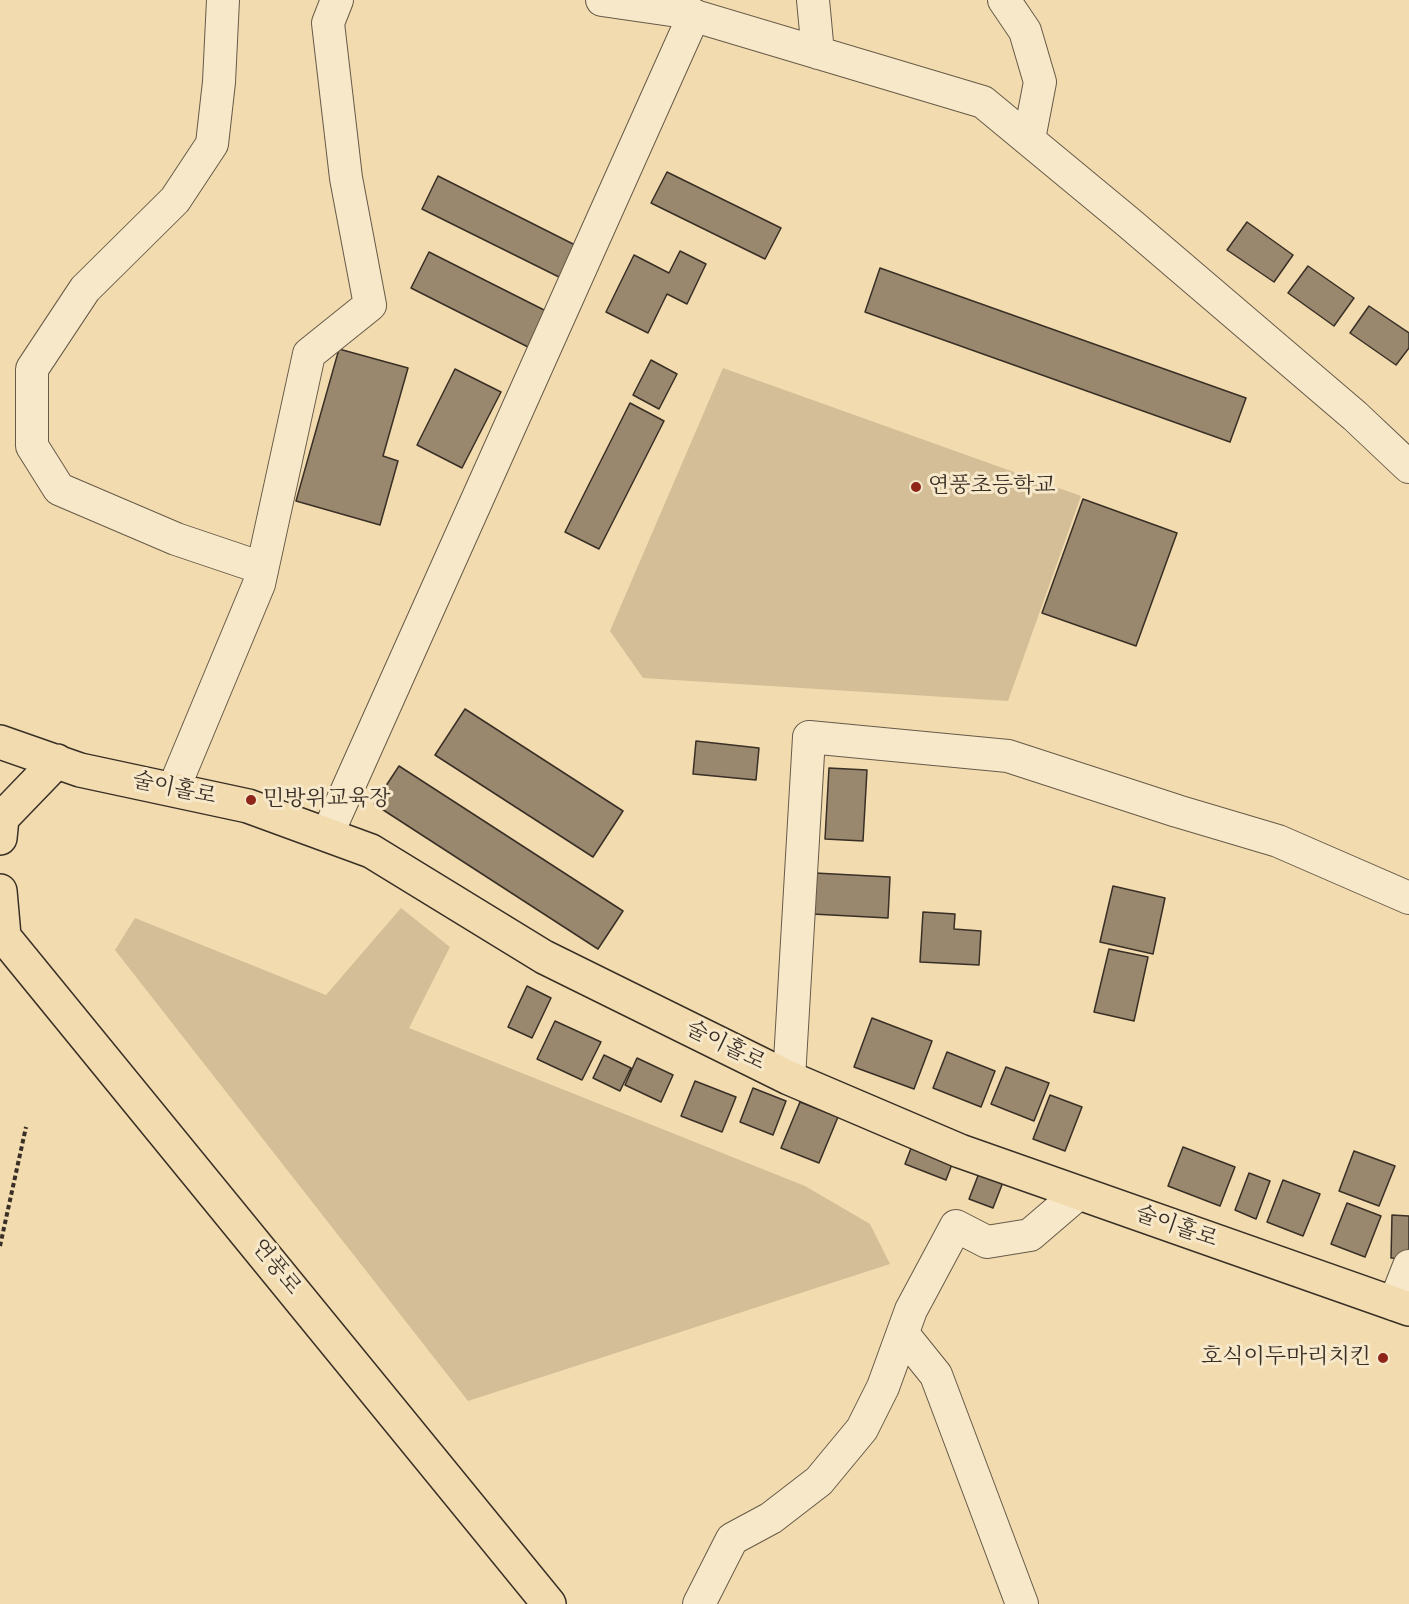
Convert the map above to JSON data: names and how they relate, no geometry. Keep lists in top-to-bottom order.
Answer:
{
  "streets": {
    "main road": ["술이홀로", "연풍로"]
  },
  "places": ["연풍초등학교", "민방위교육장", "호식이두마리치킨"]
}
